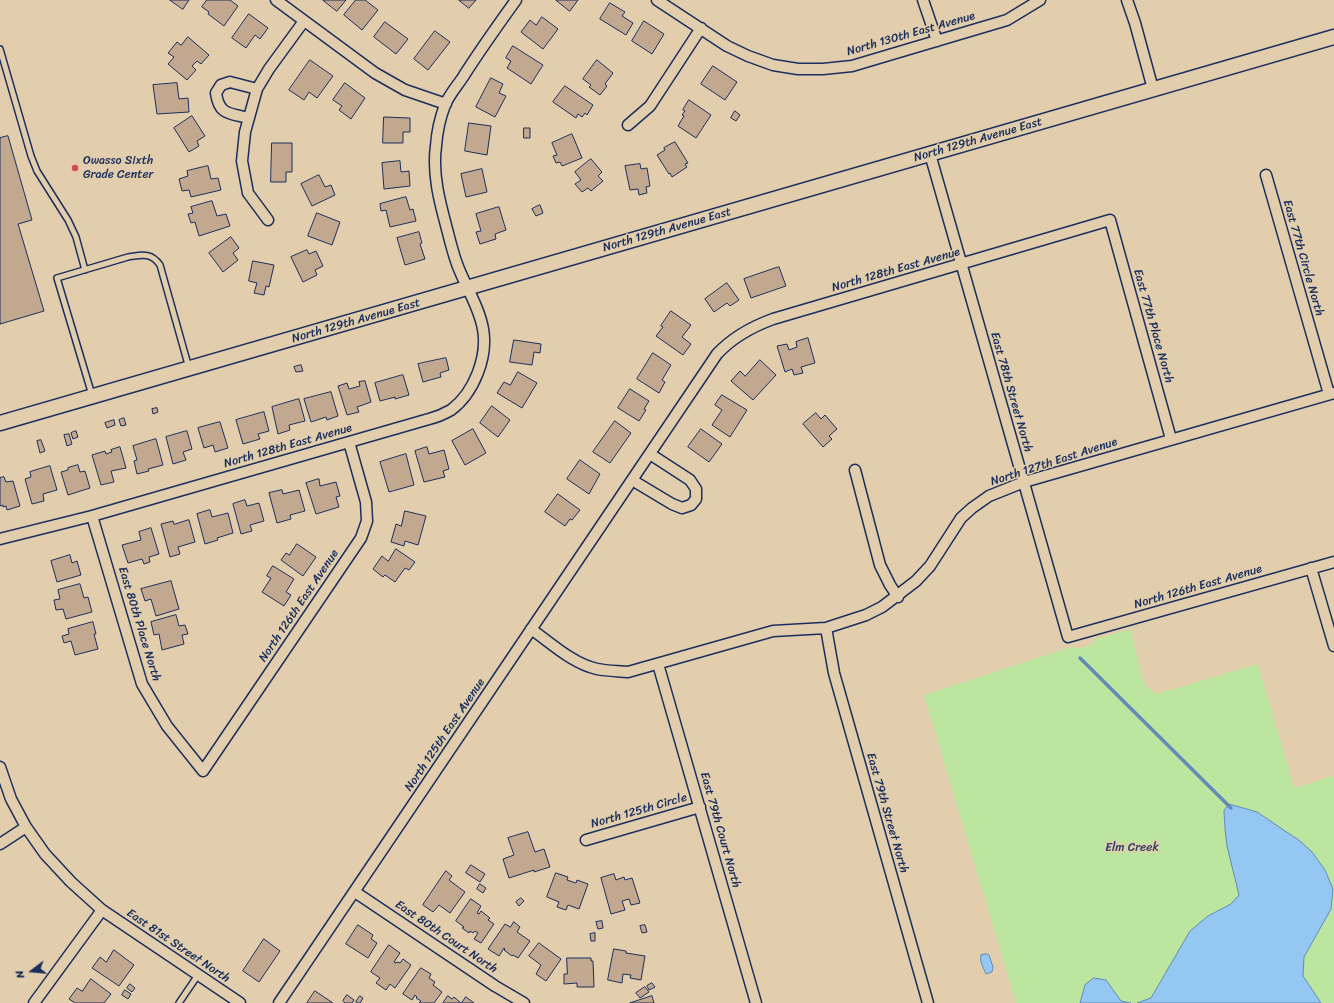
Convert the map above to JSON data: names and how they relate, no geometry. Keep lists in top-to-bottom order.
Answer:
{
  "streets": {
    "main road": ["North 129th Avenue East"],
    "street": [
      "North 130th East Avenue",
      "East 77th Circle North",
      "North 128th East Avenue",
      "East 77th Place North",
      "East 78th Street North",
      "North 127th East Avenue",
      "North 126th East Avenue",
      "East 80th Place North",
      "North 125th East Avenue",
      "North 125th Circle",
      "East 79th Street North",
      "East 79th Court North",
      "East 80th Court North",
      "East 81st Street North"
    ]
  },
  "crossings": [
    ["North 129th Avenue East", "North 128th East Avenue"],
    ["North 129th Avenue East", "East 78th Street North"],
    ["East 77th Circle North", "North 127th East Avenue"],
    ["North 128th East Avenue", "East 77th Place North"],
    ["North 128th East Avenue", "East 78th Street North"],
    ["North 128th East Avenue", "North 126th East Avenue"],
    ["North 128th East Avenue", "East 80th Place North"],
    ["North 128th East Avenue", "North 125th East Avenue"],
    ["East 77th Place North", "North 127th East Avenue"],
    ["East 78th Street North", "North 127th East Avenue"],
    ["East 78th Street North", "North 126th East Avenue"],
    ["North 127th East Avenue", "North 125th East Avenue"],
    ["North 127th East Avenue", "East 79th Street North"],
    ["North 127th East Avenue", "East 79th Court North"],
    ["North 126th East Avenue", "East 80th Place North"],
    ["North 125th East Avenue", "East 80th Court North"],
    ["North 125th Circle", "East 79th Court North"]
  ],
  "parks": ["Elm Creek"],
  "places": ["Owasso Sixth Grade Center"],
  "north": "left"
}
